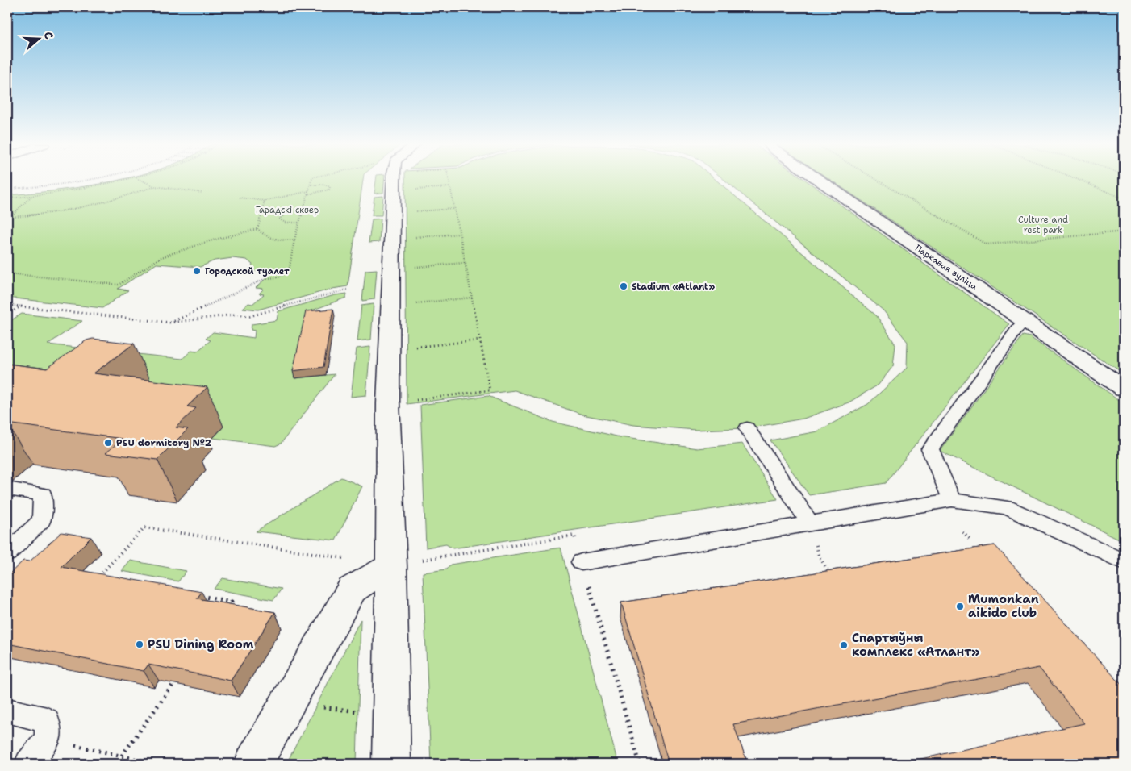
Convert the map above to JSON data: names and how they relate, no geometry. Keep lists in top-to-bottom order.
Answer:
{
  "streets": {
    "street": ["Паркавая вуліца"]
  },
  "parks": ["Гарадскі сквер", "Culture and rest park"],
  "places": [
    "Городской туалет",
    "Stadium «Atlant»",
    "PSU dormitory №2",
    "Mumonkan aikido club",
    "PSU Dining Room",
    "Спартыўны комплекс «Атлант»"
  ],
  "north": "right"
}
